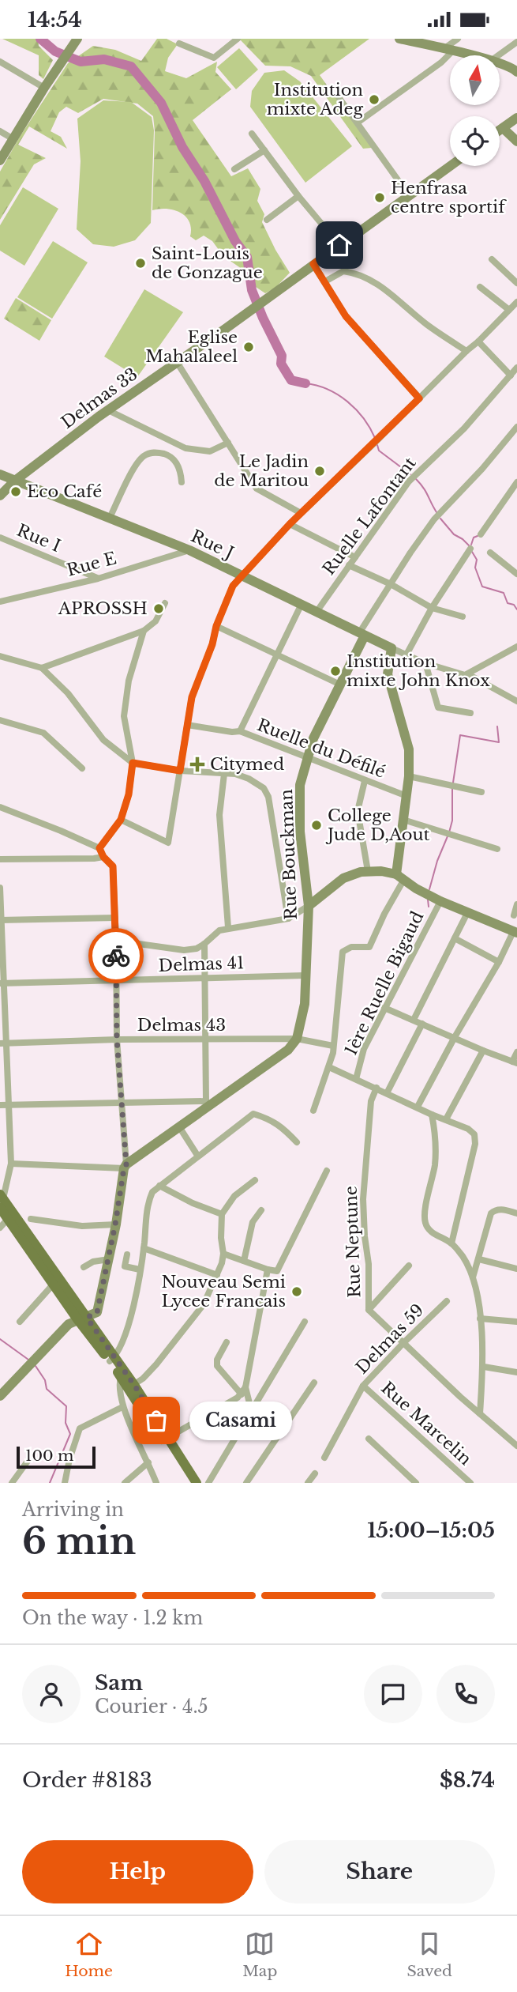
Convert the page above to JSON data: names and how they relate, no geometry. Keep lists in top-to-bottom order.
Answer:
{
  "streets": {
    "street": [
      "Delmas 33",
      "Ruelle Lafontant",
      "Rue I",
      "Rue J",
      "Rue E",
      "Ruelle du Défilé",
      "Rue Bouckman",
      "Delmas 41",
      "1ère Ruelle Bigaud",
      "Delmas 43",
      "Rue Neptune",
      "Delmas 59",
      "Rue Marcelin"
    ]
  },
  "crossings": [
    ["Delmas 33", "Rue J"],
    ["Ruelle Lafontant", "Rue J"],
    ["Rue I", "Rue E"],
    ["Rue J", "Rue E"],
    ["Rue J", "Rue Bouckman"],
    ["Ruelle du Défilé", "Rue Bouckman"],
    ["Rue Bouckman", "Delmas 41"],
    ["Rue Bouckman", "Delmas 43"],
    ["Rue Neptune", "Delmas 59"],
    ["Delmas 59", "Rue Marcelin"]
  ],
  "places": {
    "other": [
      "Institution mixte Adeg",
      "Henfrasa centre sportif",
      "Saint-Louis de Gonzague",
      "Eglise Mahalaleel",
      "Le Jadin de Maritou",
      "Eco Café",
      "APROSSH",
      "Institution mixte John Knox",
      "College Jude D,Aout",
      "Nouveau Semi Lycee Francais",
      "Casami"
    ],
    "health": ["Citymed"]
  },
  "scale_bar": "100 m",
  "north": "top",
  "page": {
    "status": "14:54",
    "bubble": "Casami",
    "scale": "100 m",
    "heading": ["6 min", "Arriving in", "15:00–15:05"],
    "panel": [
      "Sam",
      "Courier · 4.5",
      "Order #8183",
      "$8.74"
    ],
    "bar": "On the way · 1.2 km",
    "buttons": ["Help", "Share"],
    "tabs": ["Home", "Map", "Saved"]
  }
}
